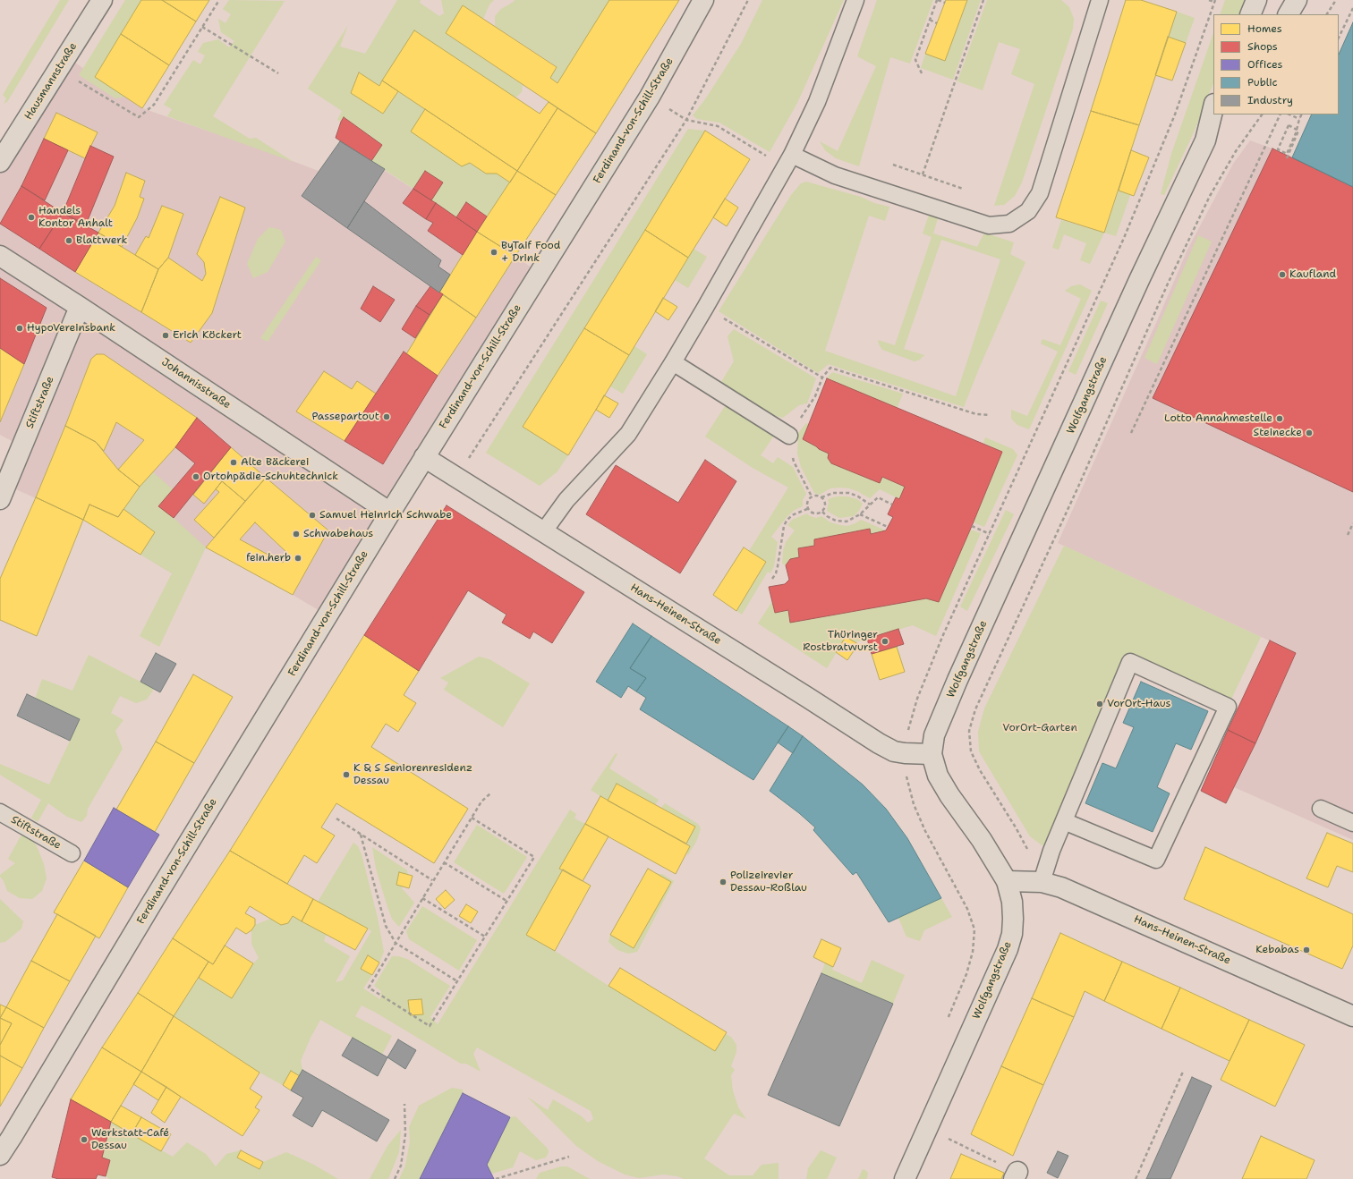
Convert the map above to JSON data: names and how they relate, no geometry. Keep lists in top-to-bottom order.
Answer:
{
  "streets": {
    "street": [
      "Hausmannstraße",
      "Ferdinand-von-Schill-Straße",
      "Johannisstraße",
      "Wolfgangstraße",
      "Stiftstraße",
      "Hans-Heinen-Straße"
    ]
  },
  "crossings": [
    ["Ferdinand-von-Schill-Straße", "Johannisstraße"],
    ["Ferdinand-von-Schill-Straße", "Hans-Heinen-Straße"],
    ["Johannisstraße", "Stiftstraße"],
    ["Wolfgangstraße", "Hans-Heinen-Straße"]
  ],
  "parks": ["VorOrt-Garten"],
  "places": [
    "Handels Kontor Anhalt",
    "Blattwerk",
    "ByTaif Food + Drink",
    "Kaufland",
    "HypoVereinsbank",
    "Erich Köckert",
    "Passepartout",
    "Lotto Annahmestelle",
    "Steinecke",
    "Alte Bäckerei",
    "Ortohpädie-Schuhtechnick",
    "Samuel Heinrich Schwabe",
    "Schwabehaus",
    "fein.herb",
    "Thüringer Rostbratwurst",
    "VorOrt-Haus",
    "K & S Seniorenresidenz Dessau",
    "Polizeirevier Dessau-Roßlau",
    "Kebabas",
    "Werkstatt-Café Dessau"
  ],
  "legend": [
    "Homes",
    "Shops",
    "Offices",
    "Public",
    "Industry"
  ]
}
